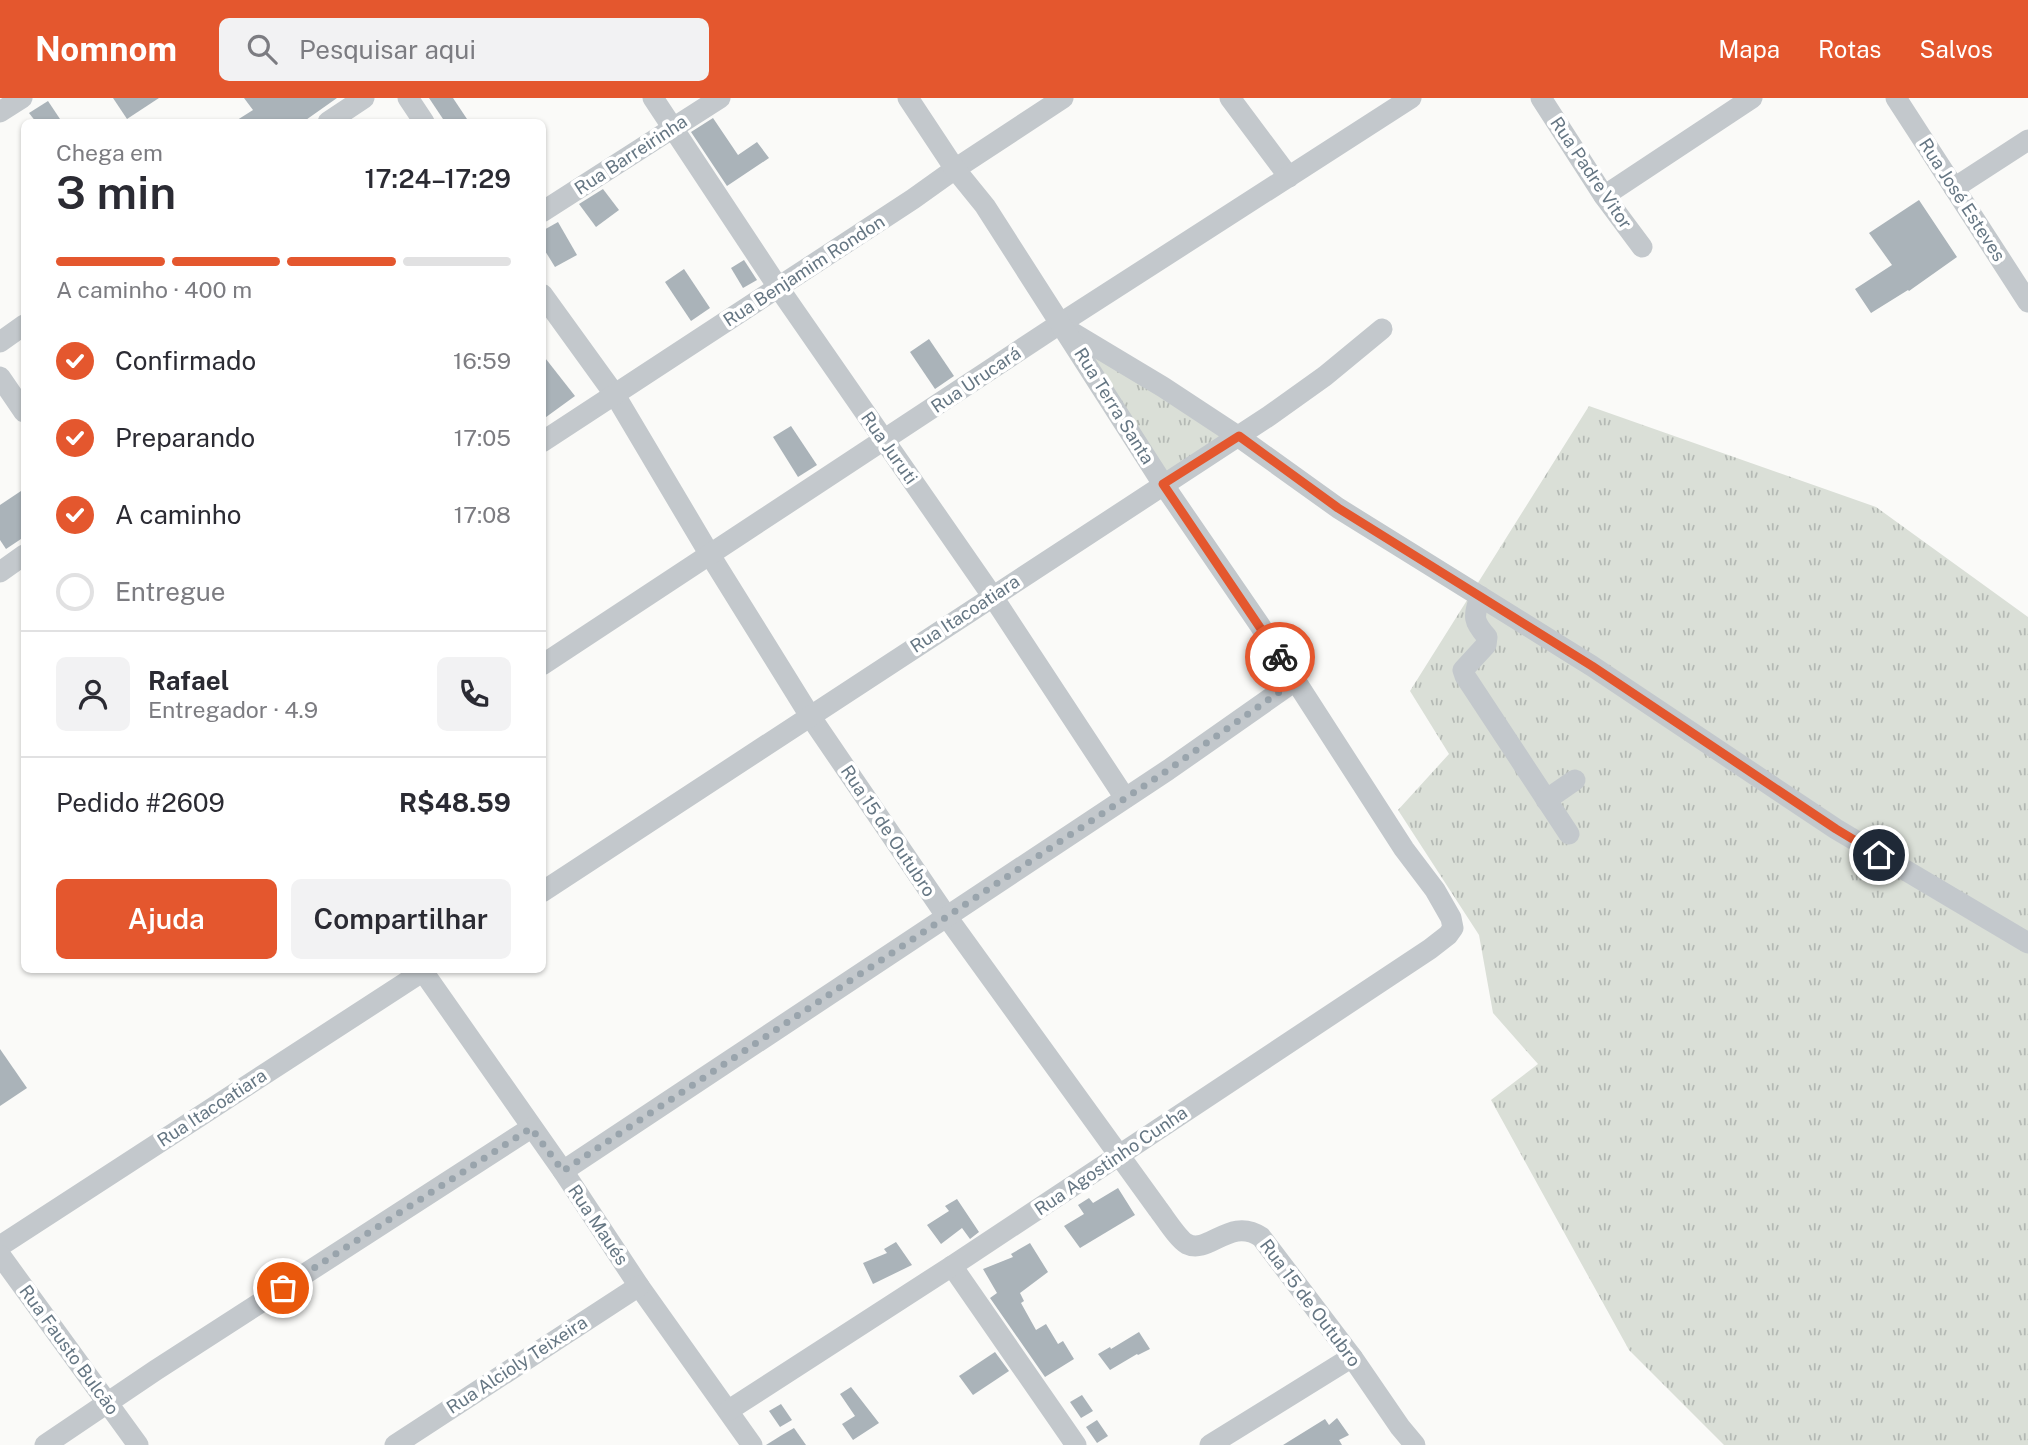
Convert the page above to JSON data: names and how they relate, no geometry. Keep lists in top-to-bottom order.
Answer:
{
  "streets": {
    "street": [
      "Rua Barreirinha",
      "Rua Padre Vitor",
      "Rua José Esteves",
      "Rua Benjamim Rondon",
      "Rua Urucará",
      "Rua Terra Santa",
      "Rua Juruti",
      "Rua Itacoatiara",
      "Rua 15 de Outubro",
      "Rua Agostinho Cunha",
      "Rua Maués",
      "Rua Fausto Bulcão",
      "Rua Alcioly Teixeira"
    ]
  },
  "crossings": [
    ["Rua Barreirinha", "Rua Juruti"],
    ["Rua Benjamim Rondon", "Rua Terra Santa"],
    ["Rua Benjamim Rondon", "Rua Juruti"],
    ["Rua Benjamim Rondon", "Rua 15 de Outubro"],
    ["Rua Urucará", "Rua Terra Santa"],
    ["Rua Urucará", "Rua Juruti"],
    ["Rua Urucará", "Rua 15 de Outubro"],
    ["Rua Terra Santa", "Rua Itacoatiara"],
    ["Rua Terra Santa", "Rua Agostinho Cunha"],
    ["Rua Juruti", "Rua Itacoatiara"],
    ["Rua Itacoatiara", "Rua 15 de Outubro"],
    ["Rua 15 de Outubro", "Rua Agostinho Cunha"],
    ["Rua Agostinho Cunha", "Rua Maués"],
    ["Rua Maués", "Rua Alcioly Teixeira"]
  ],
  "page": {
    "header": "Nomnom",
    "search": "Pesquisar aqui",
    "nav": ["Mapa", "Rotas", "Salvos"],
    "heading": ["3 min", "Chega em", "17:24–17:29"],
    "panel": [
      "Rafael",
      "Entregador · 4.9",
      "Pedido #2609",
      "R$48.59"
    ],
    "bar": "A caminho · 400 m",
    "list": [
      ["Confirmado", "16:59"],
      ["Preparando", "17:05"],
      ["A caminho", "17:08"],
      "Entregue"
    ],
    "buttons": ["Ajuda", "Compartilhar"]
  }
}
